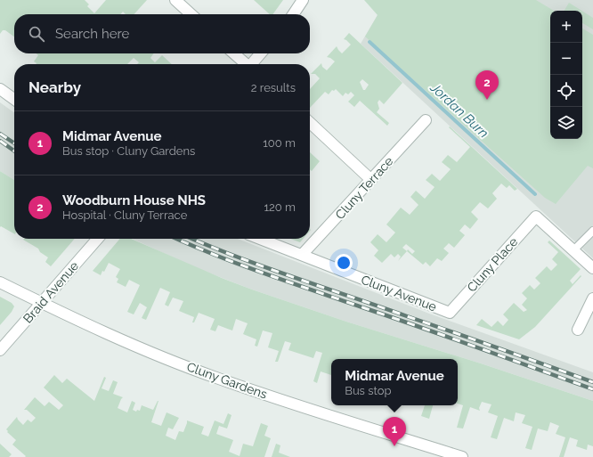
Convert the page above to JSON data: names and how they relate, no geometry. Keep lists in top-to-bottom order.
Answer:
{
  "streets": {
    "street": [
      "Cluny Terrace",
      "Cluny Place",
      "Braid Avenue",
      "Cluny Avenue",
      "Cluny Gardens"
    ]
  },
  "crossings": [
    ["Cluny Terrace", "Cluny Avenue"],
    ["Cluny Place", "Cluny Avenue"],
    ["Braid Avenue", "Cluny Gardens"]
  ],
  "water": ["Jordan Burn"],
  "page": {
    "map_buttons": ["+", "−"],
    "search": "Search here",
    "heading": ["Nearby", "2 results"],
    "pins": ["2", "1"],
    "list": [
      {
        "mark": "1",
        "name": "Midmar Avenue",
        "note": "Bus stop · Cluny Gardens",
        "value": "100 m"
      },
      {
        "mark": "2",
        "name": "Woodburn House NHS",
        "note": "Hospital · Cluny Terrace",
        "value": "120 m"
      }
    ],
    "popup": ["Midmar Avenue", "Bus stop"]
  }
}
